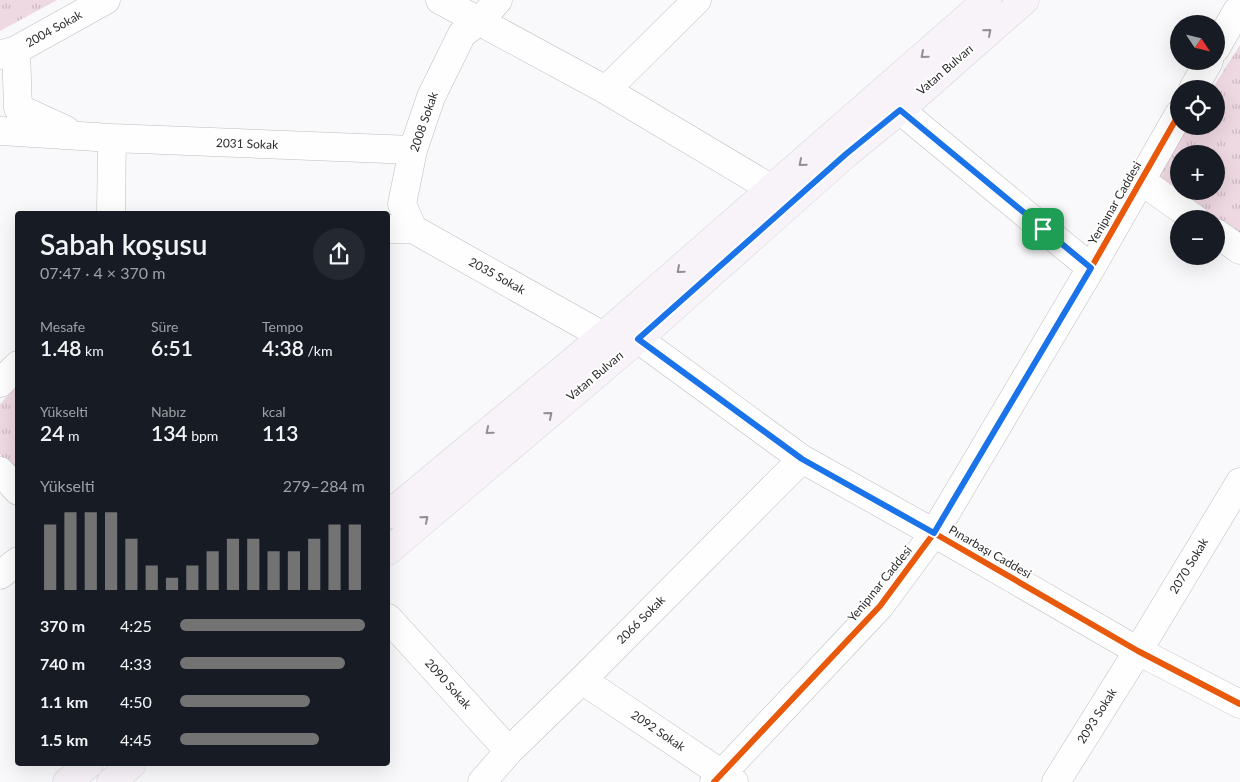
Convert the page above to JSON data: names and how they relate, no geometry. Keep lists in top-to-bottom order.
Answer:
{
  "streets": {
    "main road": ["Vatan Bulvarı"],
    "street": [
      "2004 Sokak",
      "2008 Sokak",
      "2031 Sokak",
      "Yenipınar Caddesi",
      "2035 Sokak",
      "Pınarbaşı Caddesi",
      "2070 Sokak",
      "2066 Sokak",
      "2090 Sokak",
      "2093 Sokak",
      "2092 Sokak"
    ]
  },
  "crossings": [
    ["Vatan Bulvarı", "2035 Sokak"],
    ["Vatan Bulvarı", "Pınarbaşı Caddesi"],
    ["2008 Sokak", "2031 Sokak"],
    ["2008 Sokak", "2035 Sokak"],
    ["Yenipınar Caddesi", "Pınarbaşı Caddesi"],
    ["Yenipınar Caddesi", "2092 Sokak"],
    ["Pınarbaşı Caddesi", "2070 Sokak"],
    ["Pınarbaşı Caddesi", "2066 Sokak"],
    ["Pınarbaşı Caddesi", "2093 Sokak"],
    ["2070 Sokak", "2093 Sokak"],
    ["2066 Sokak", "2090 Sokak"],
    ["2066 Sokak", "2092 Sokak"]
  ],
  "north": "bottom right",
  "page": {
    "map_buttons": ["+", "−"],
    "heading": ["Sabah koşusu", "07:47 · 4 × 370 m"],
    "stats": [
      ["Mesafe", "1.48 km"],
      ["Süre", "6:51"],
      ["Tempo", "4:38 /km"],
      ["Yükselti", "24 m"],
      ["Nabız", "134 bpm"],
      ["kcal", "113"]
    ],
    "chart": ["Yükselti", "279–284 m"],
    "list": [
      {
        "name": "370 m",
        "note": "4:25"
      },
      {
        "name": "740 m",
        "note": "4:33"
      },
      {
        "name": "1.1 km",
        "note": "4:50"
      },
      {
        "name": "1.5 km",
        "note": "4:45"
      }
    ]
  }
}
